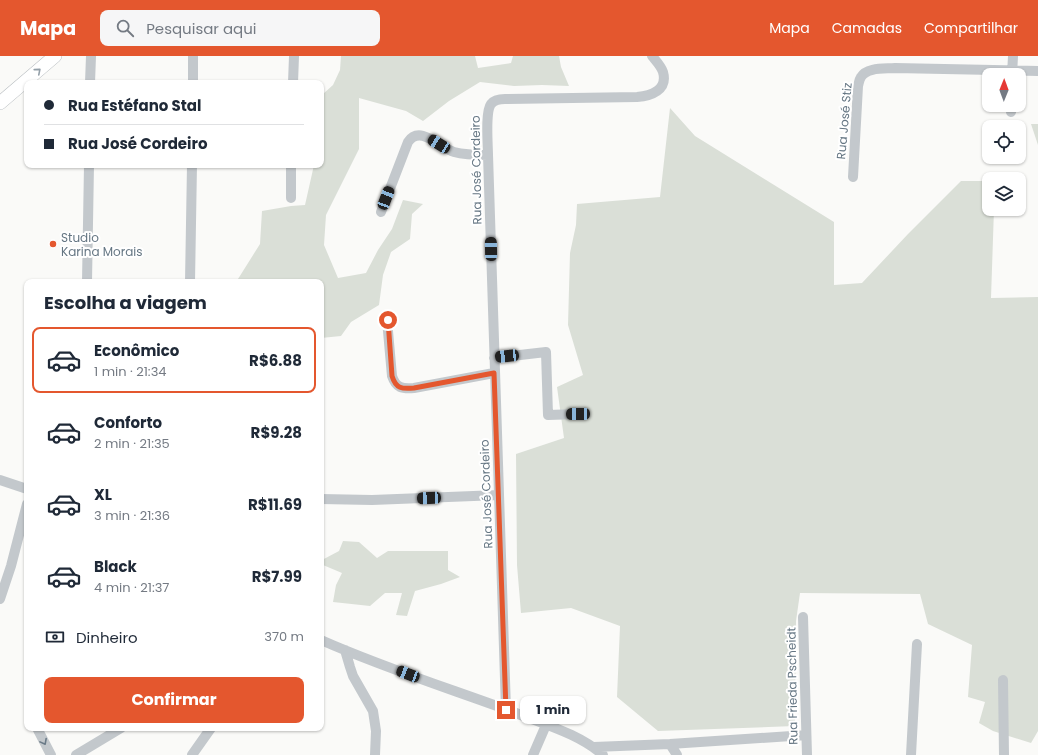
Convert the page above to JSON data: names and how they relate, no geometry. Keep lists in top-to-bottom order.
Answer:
{
  "streets": {
    "street": ["Rua José Stiz", "Rua José Cordeiro", "Rua Frieda Pscheidt"]
  },
  "places": ["Studio Karina Morais"],
  "north": "top",
  "page": {
    "header": "Mapa",
    "search": "Pesquisar aqui",
    "nav": ["Mapa", "Camadas", "Compartilhar"],
    "banner": ["Rua Estéfano Stal", "Rua José Cordeiro"],
    "heading": "Escolha a viagem",
    "list": [
      {
        "name": "Econômico",
        "note": "1 min · 21:34",
        "value": "R$6.88"
      },
      {
        "name": "Conforto",
        "note": "2 min · 21:35",
        "value": "R$9.28"
      },
      {
        "name": "XL",
        "note": "3 min · 21:36",
        "value": "R$11.69"
      },
      {
        "name": "Black",
        "note": "4 min · 21:37",
        "value": "R$7.99"
      }
    ],
    "pay": ["Dinheiro", "370 m"],
    "buttons": "Confirmar",
    "bubble": "1 min"
  }
}
